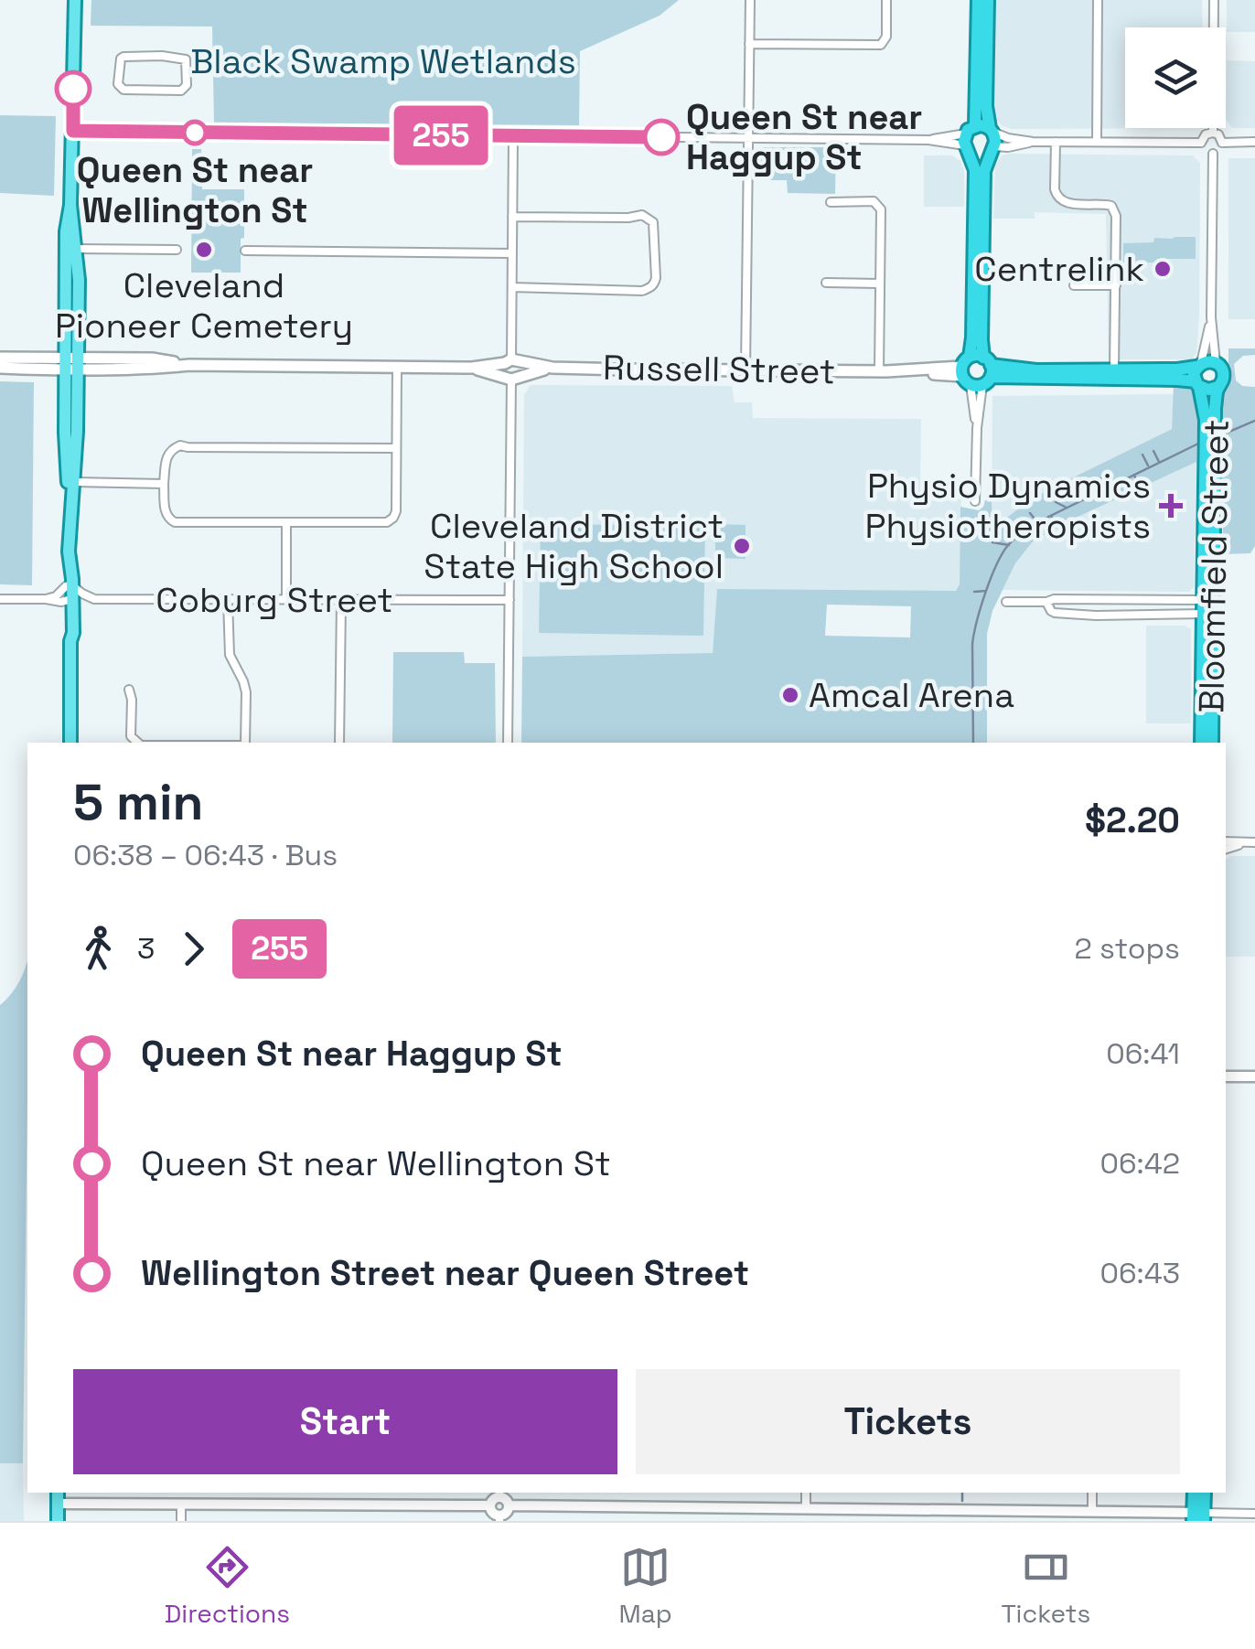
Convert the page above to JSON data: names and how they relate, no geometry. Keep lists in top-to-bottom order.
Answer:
{
  "streets": {
    "highway": ["Russell Street", "Bloomfield Street"],
    "street": ["Coburg Street"]
  },
  "crossings": [
    ["Russell Street", "Bloomfield Street"]
  ],
  "parks": ["Black Swamp Wetlands"],
  "places": {
    "other": [
      "Queen St near Wellington St",
      "Queen St near Haggup St",
      "Cleveland Pioneer Cemetery",
      "Centrelink",
      "Cleveland District State High School",
      "Amcal Arena"
    ],
    "health": ["Physio Dynamics Physiotheropists"]
  },
  "lines": ["bus line 255"],
  "page": {
    "on_map": "255",
    "heading": ["5 min", "06:38 – 06:43 · Bus", "$2.20"],
    "legs": ["3", "255", "2 stops"],
    "list": [
      {
        "name": "Queen St near Haggup St",
        "value": "06:41"
      },
      {
        "name": "Queen St near Wellington St",
        "value": "06:42"
      },
      {
        "name": "Wellington Street near Queen Street",
        "value": "06:43"
      }
    ],
    "buttons": ["Start", "Tickets"],
    "tabs": ["Directions", "Map", "Tickets"]
  }
}
